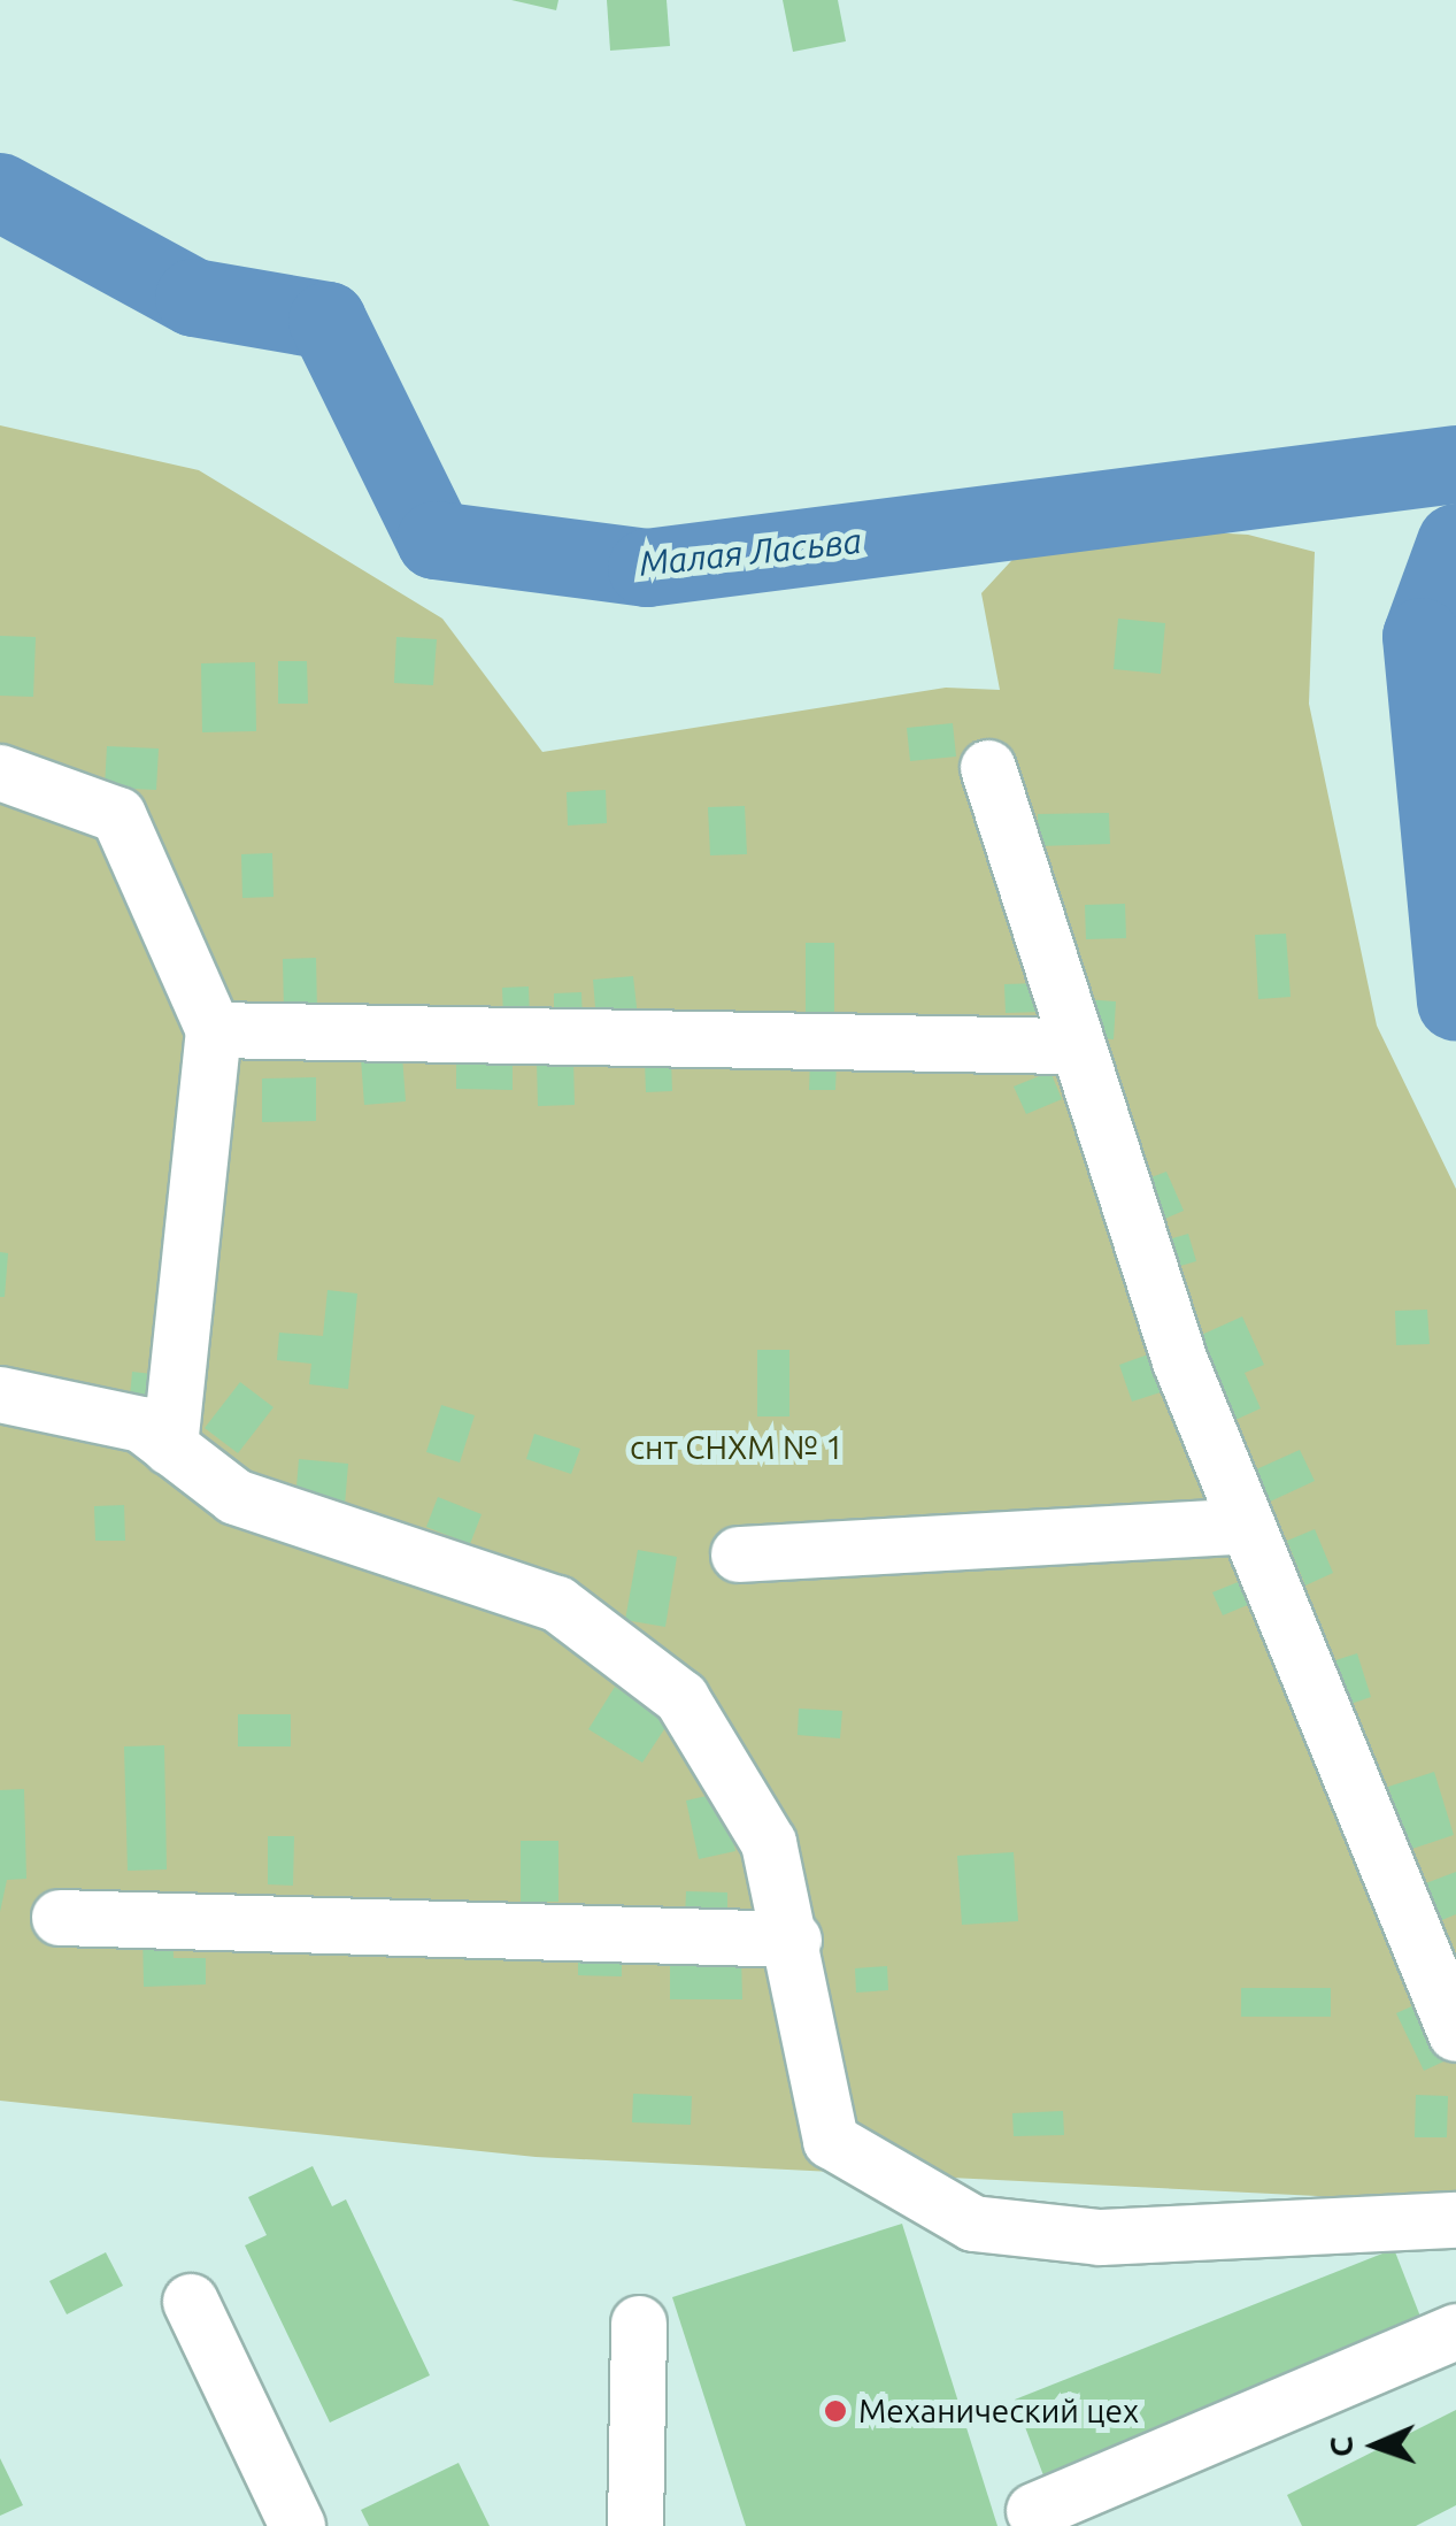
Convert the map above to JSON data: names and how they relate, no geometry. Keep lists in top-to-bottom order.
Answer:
{
  "water": ["Малая Ласьва"],
  "parks": ["снт СНХМ № 1"],
  "places": ["Механический цех"],
  "north": "left"
}
